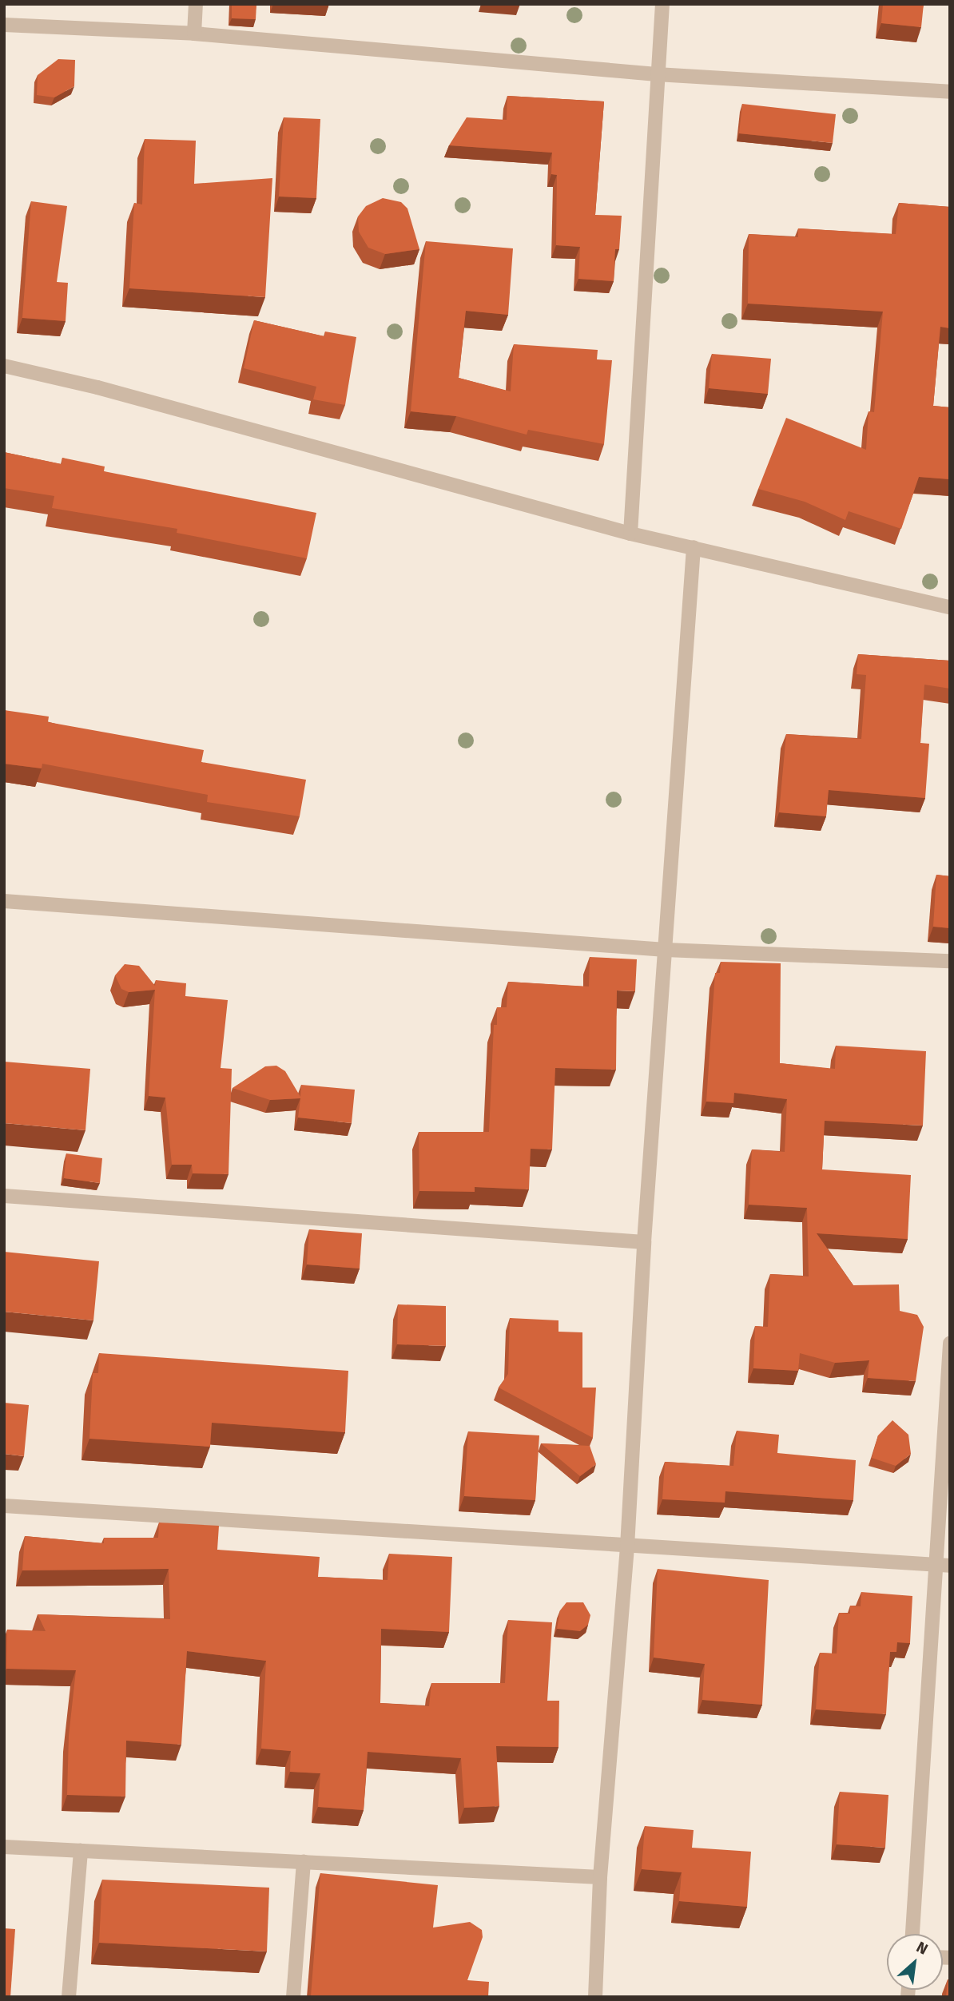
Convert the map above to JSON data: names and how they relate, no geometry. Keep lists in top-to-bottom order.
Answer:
{
  "north": "top right"
}
